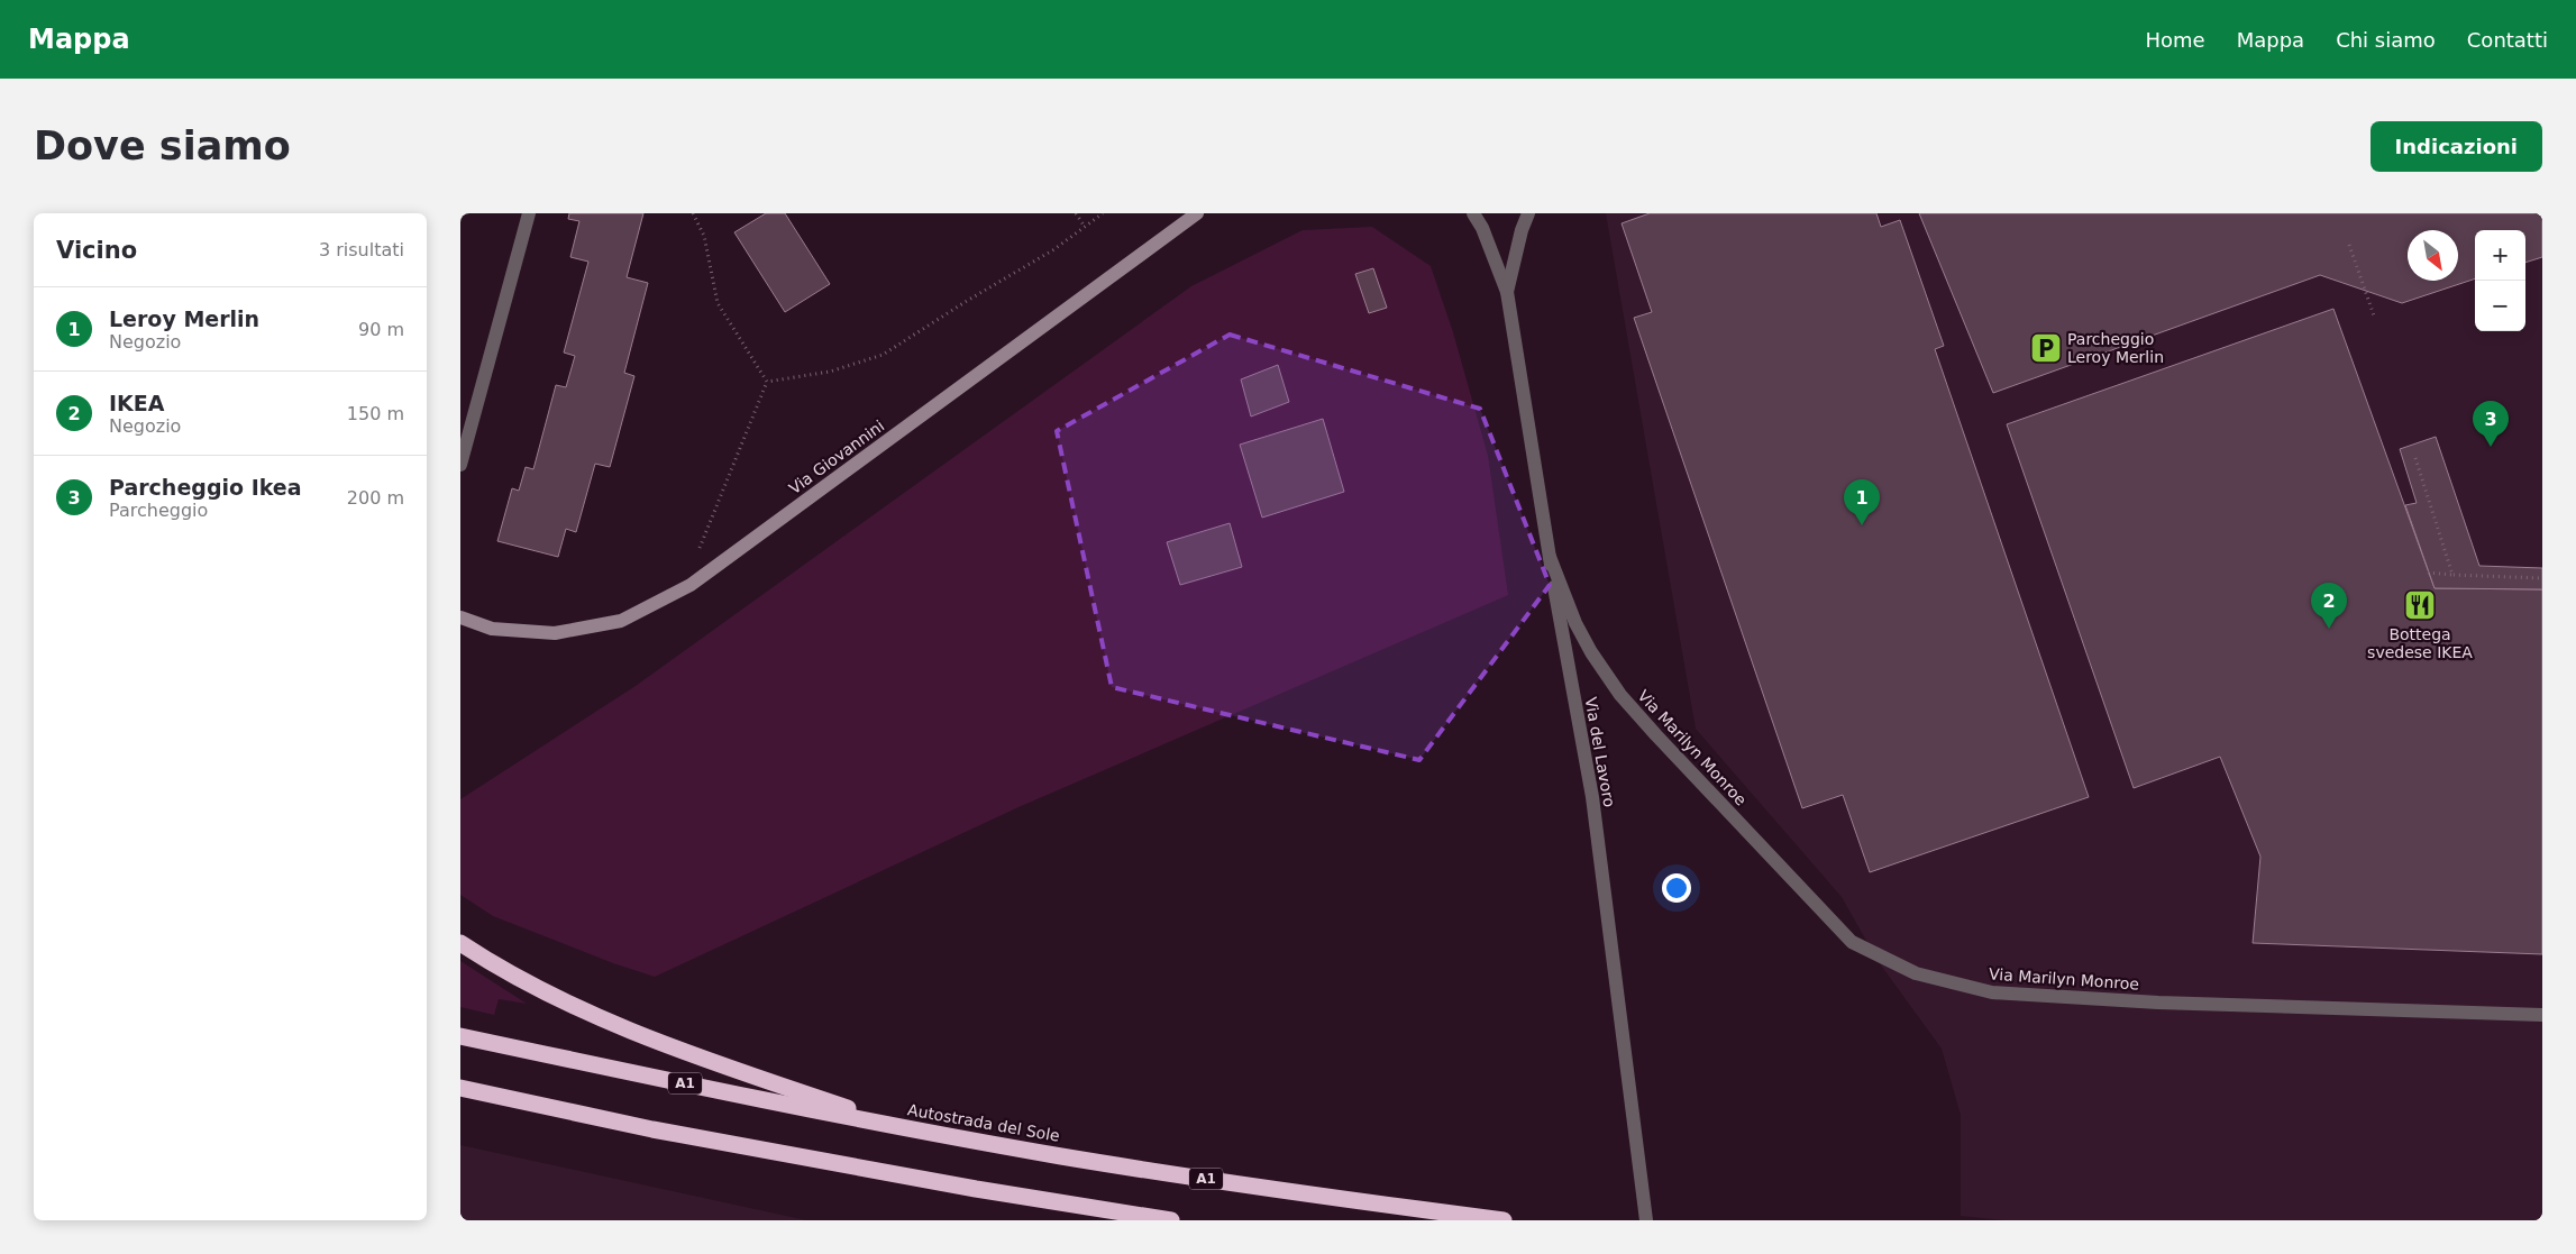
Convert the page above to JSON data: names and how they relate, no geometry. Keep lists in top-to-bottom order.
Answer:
{
  "streets": {
    "highway": ["A1", "Autostrada del Sole"],
    "street": ["Via Giovannini", "Via Marilyn Monroe", "Via del Lavoro"]
  },
  "crossings": [
    ["Via Marilyn Monroe", "Via del Lavoro"]
  ],
  "places": {
    "parking": ["Parcheggio Leroy Merlin"],
    "restaurant": ["Bottega svedese IKEA"]
  },
  "north": "bottom right",
  "page": {
    "header": "Mappa",
    "nav": [
      "Home",
      "Mappa",
      "Chi siamo",
      "Contatti"
    ],
    "buttons": "Indicazioni",
    "title": "Dove siamo",
    "heading": ["Vicino", "3 risultati"],
    "map_buttons": ["+", "−"],
    "list": [
      {
        "mark": "1",
        "name": "Leroy Merlin",
        "note": "Negozio",
        "value": "90 m"
      },
      {
        "mark": "2",
        "name": "IKEA",
        "note": "Negozio",
        "value": "150 m"
      },
      {
        "mark": "3",
        "name": "Parcheggio Ikea",
        "note": "Parcheggio",
        "value": "200 m"
      }
    ],
    "pins": ["3", "1", "2"]
  }
}
